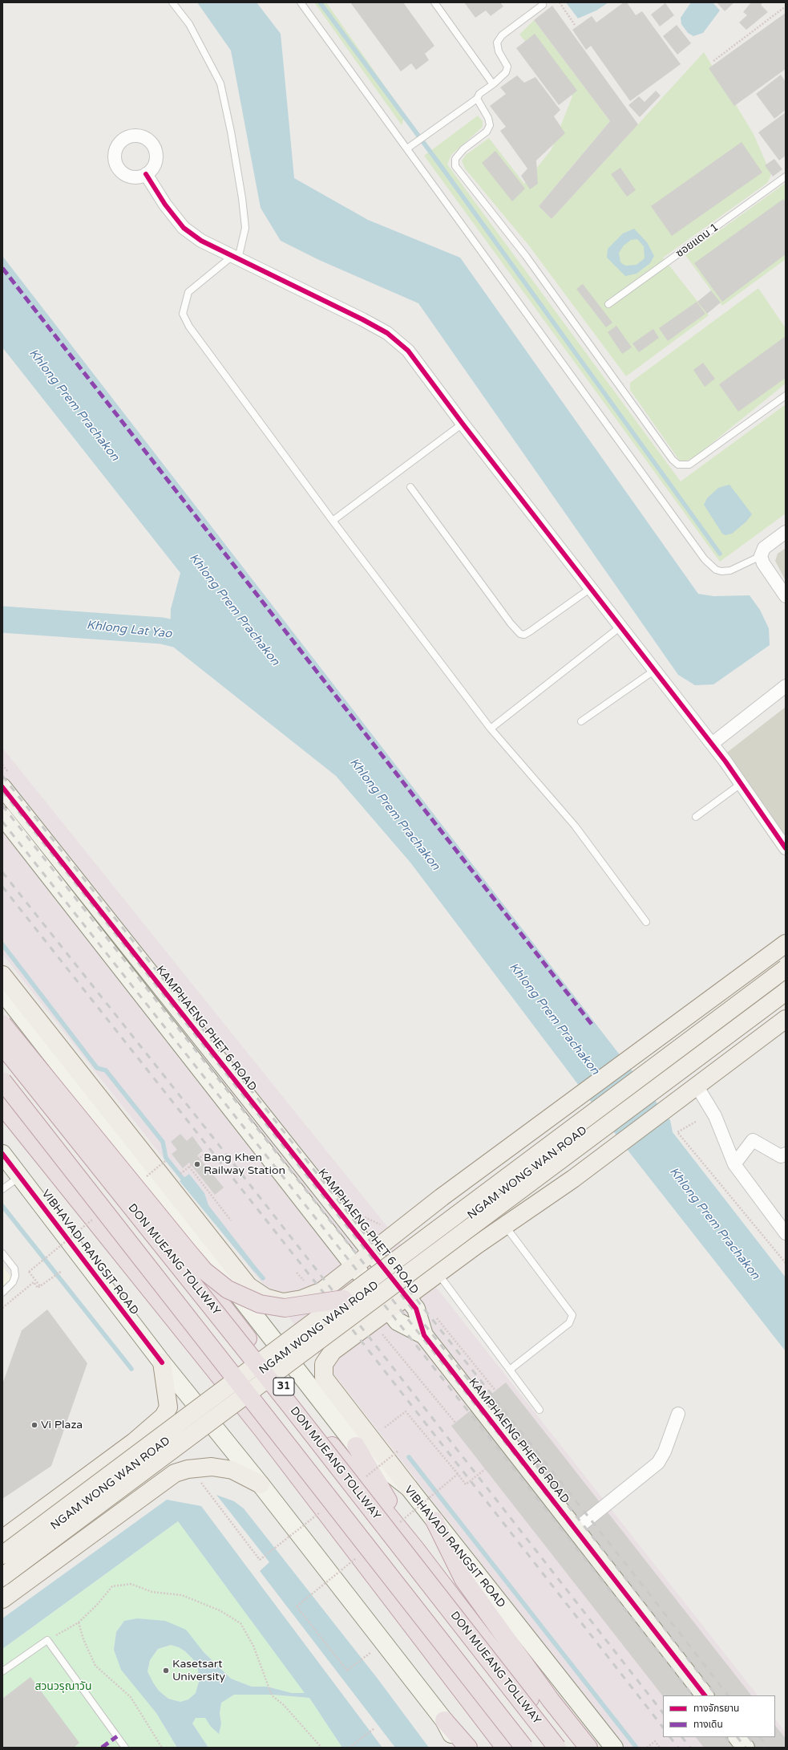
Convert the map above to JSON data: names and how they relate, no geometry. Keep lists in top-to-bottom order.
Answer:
{
  "streets": {
    "highway": ["VIBHAVADI RANGSIT ROAD", "DON MUEANG TOLLWAY", "31"],
    "main road": ["NGAM WONG WAN ROAD"],
    "street": ["KAMPHAENG PHET 6 ROAD"],
    "lane": ["ซอยแดน 1"]
  },
  "water": ["Khlong Prem Prachakon", "Khlong Lat Yao"],
  "parks": ["สวนวรุณาวัน"],
  "places": ["Bang Khen Railway Station", "Vi Plaza", "Kasetsart University"],
  "legend": ["ทางจักรยาน", "ทางเดิน"]
}
